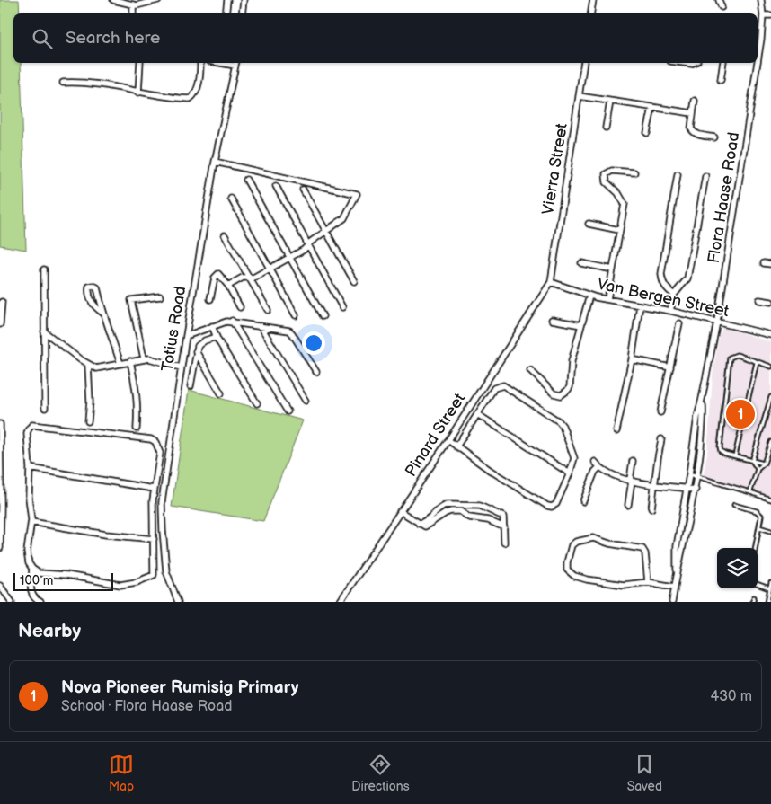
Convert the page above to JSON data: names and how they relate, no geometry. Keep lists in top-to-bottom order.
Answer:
{
  "streets": {
    "street": [
      "Vierra Street",
      "Flora Haase Road",
      "Van Bergen Street",
      "Totius Road",
      "Pinard Street"
    ]
  },
  "crossings": [
    ["Vierra Street", "Van Bergen Street"],
    ["Vierra Street", "Pinard Street"],
    ["Flora Haase Road", "Van Bergen Street"],
    ["Van Bergen Street", "Pinard Street"]
  ],
  "scale_bar": "100 m",
  "page": {
    "search": "Search here",
    "pins": "1",
    "scale": "100 m",
    "heading": "Nearby",
    "list": [
      {
        "mark": "1",
        "name": "Nova Pioneer Rumisig Primary",
        "note": "School · Flora Haase Road",
        "value": "430 m"
      }
    ],
    "nav": ["Map", "Directions", "Saved"]
  }
}
